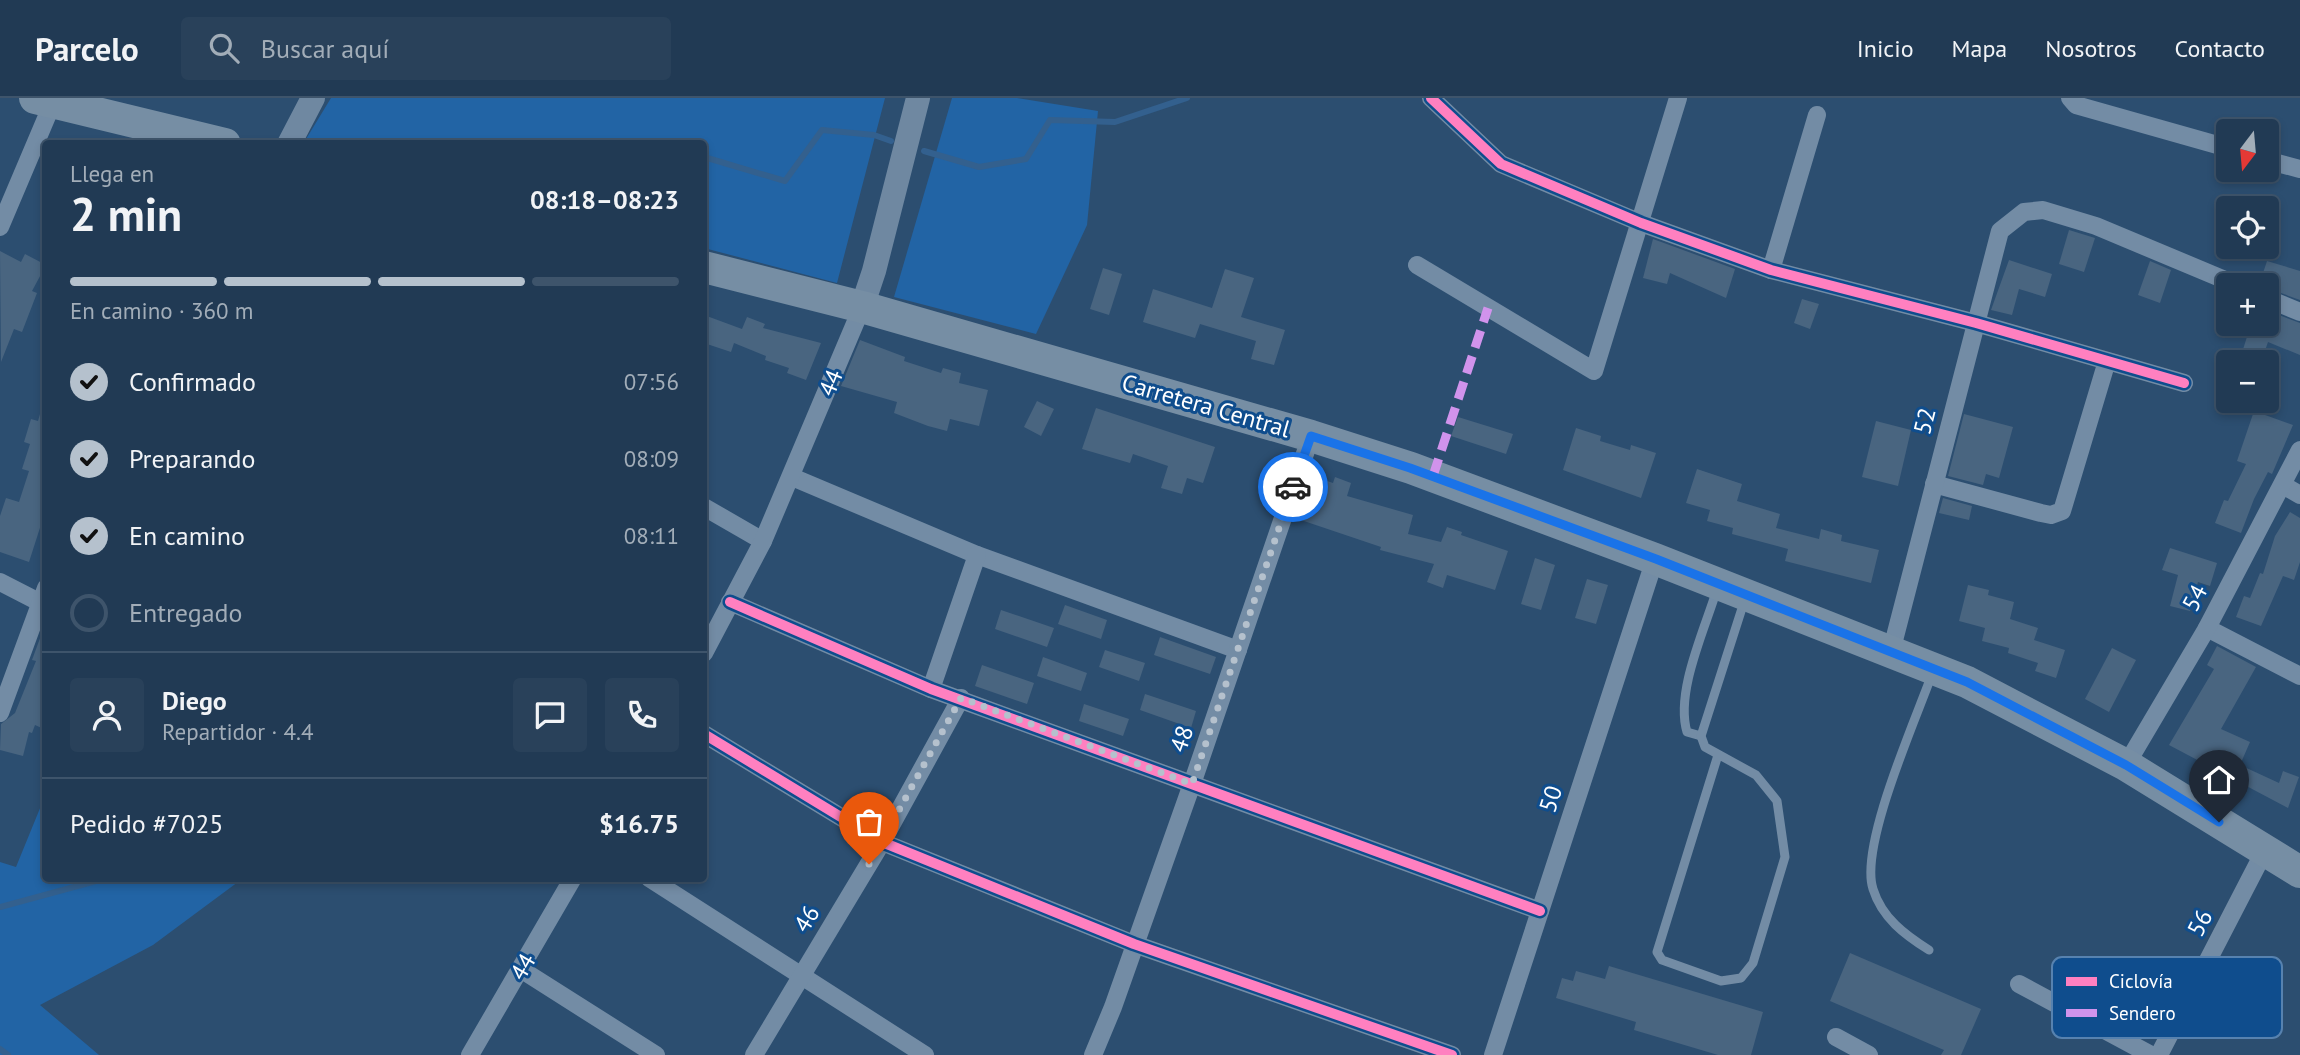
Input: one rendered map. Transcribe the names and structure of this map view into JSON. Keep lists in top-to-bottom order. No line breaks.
{"streets":{"highway":["Carretera Central"],"street":["44","52","54","48","50","46","56"]},"crossings":[["44","Carretera Central"],["Carretera Central","52"],["Carretera Central","54"],["Carretera Central","48"],["Carretera Central","50"],["Carretera Central","56"]],"legend":["Ciclovía","Sendero"],"north":"bottom","page":{"header":"Parcelo","search":"Buscar aquí","nav":["Inicio","Mapa","Nosotros","Contacto"],"map_buttons":["+","−"],"heading":["2 min","Llega en","08:18–08:23"],"panel":["Diego","Repartidor · 4.4","Pedido #7025","$16.75"],"bar":"En camino · 360 m","list":[["Confirmado","07:56"],["Preparando","08:09"],["En camino","08:11"],"Entregado"]}}
